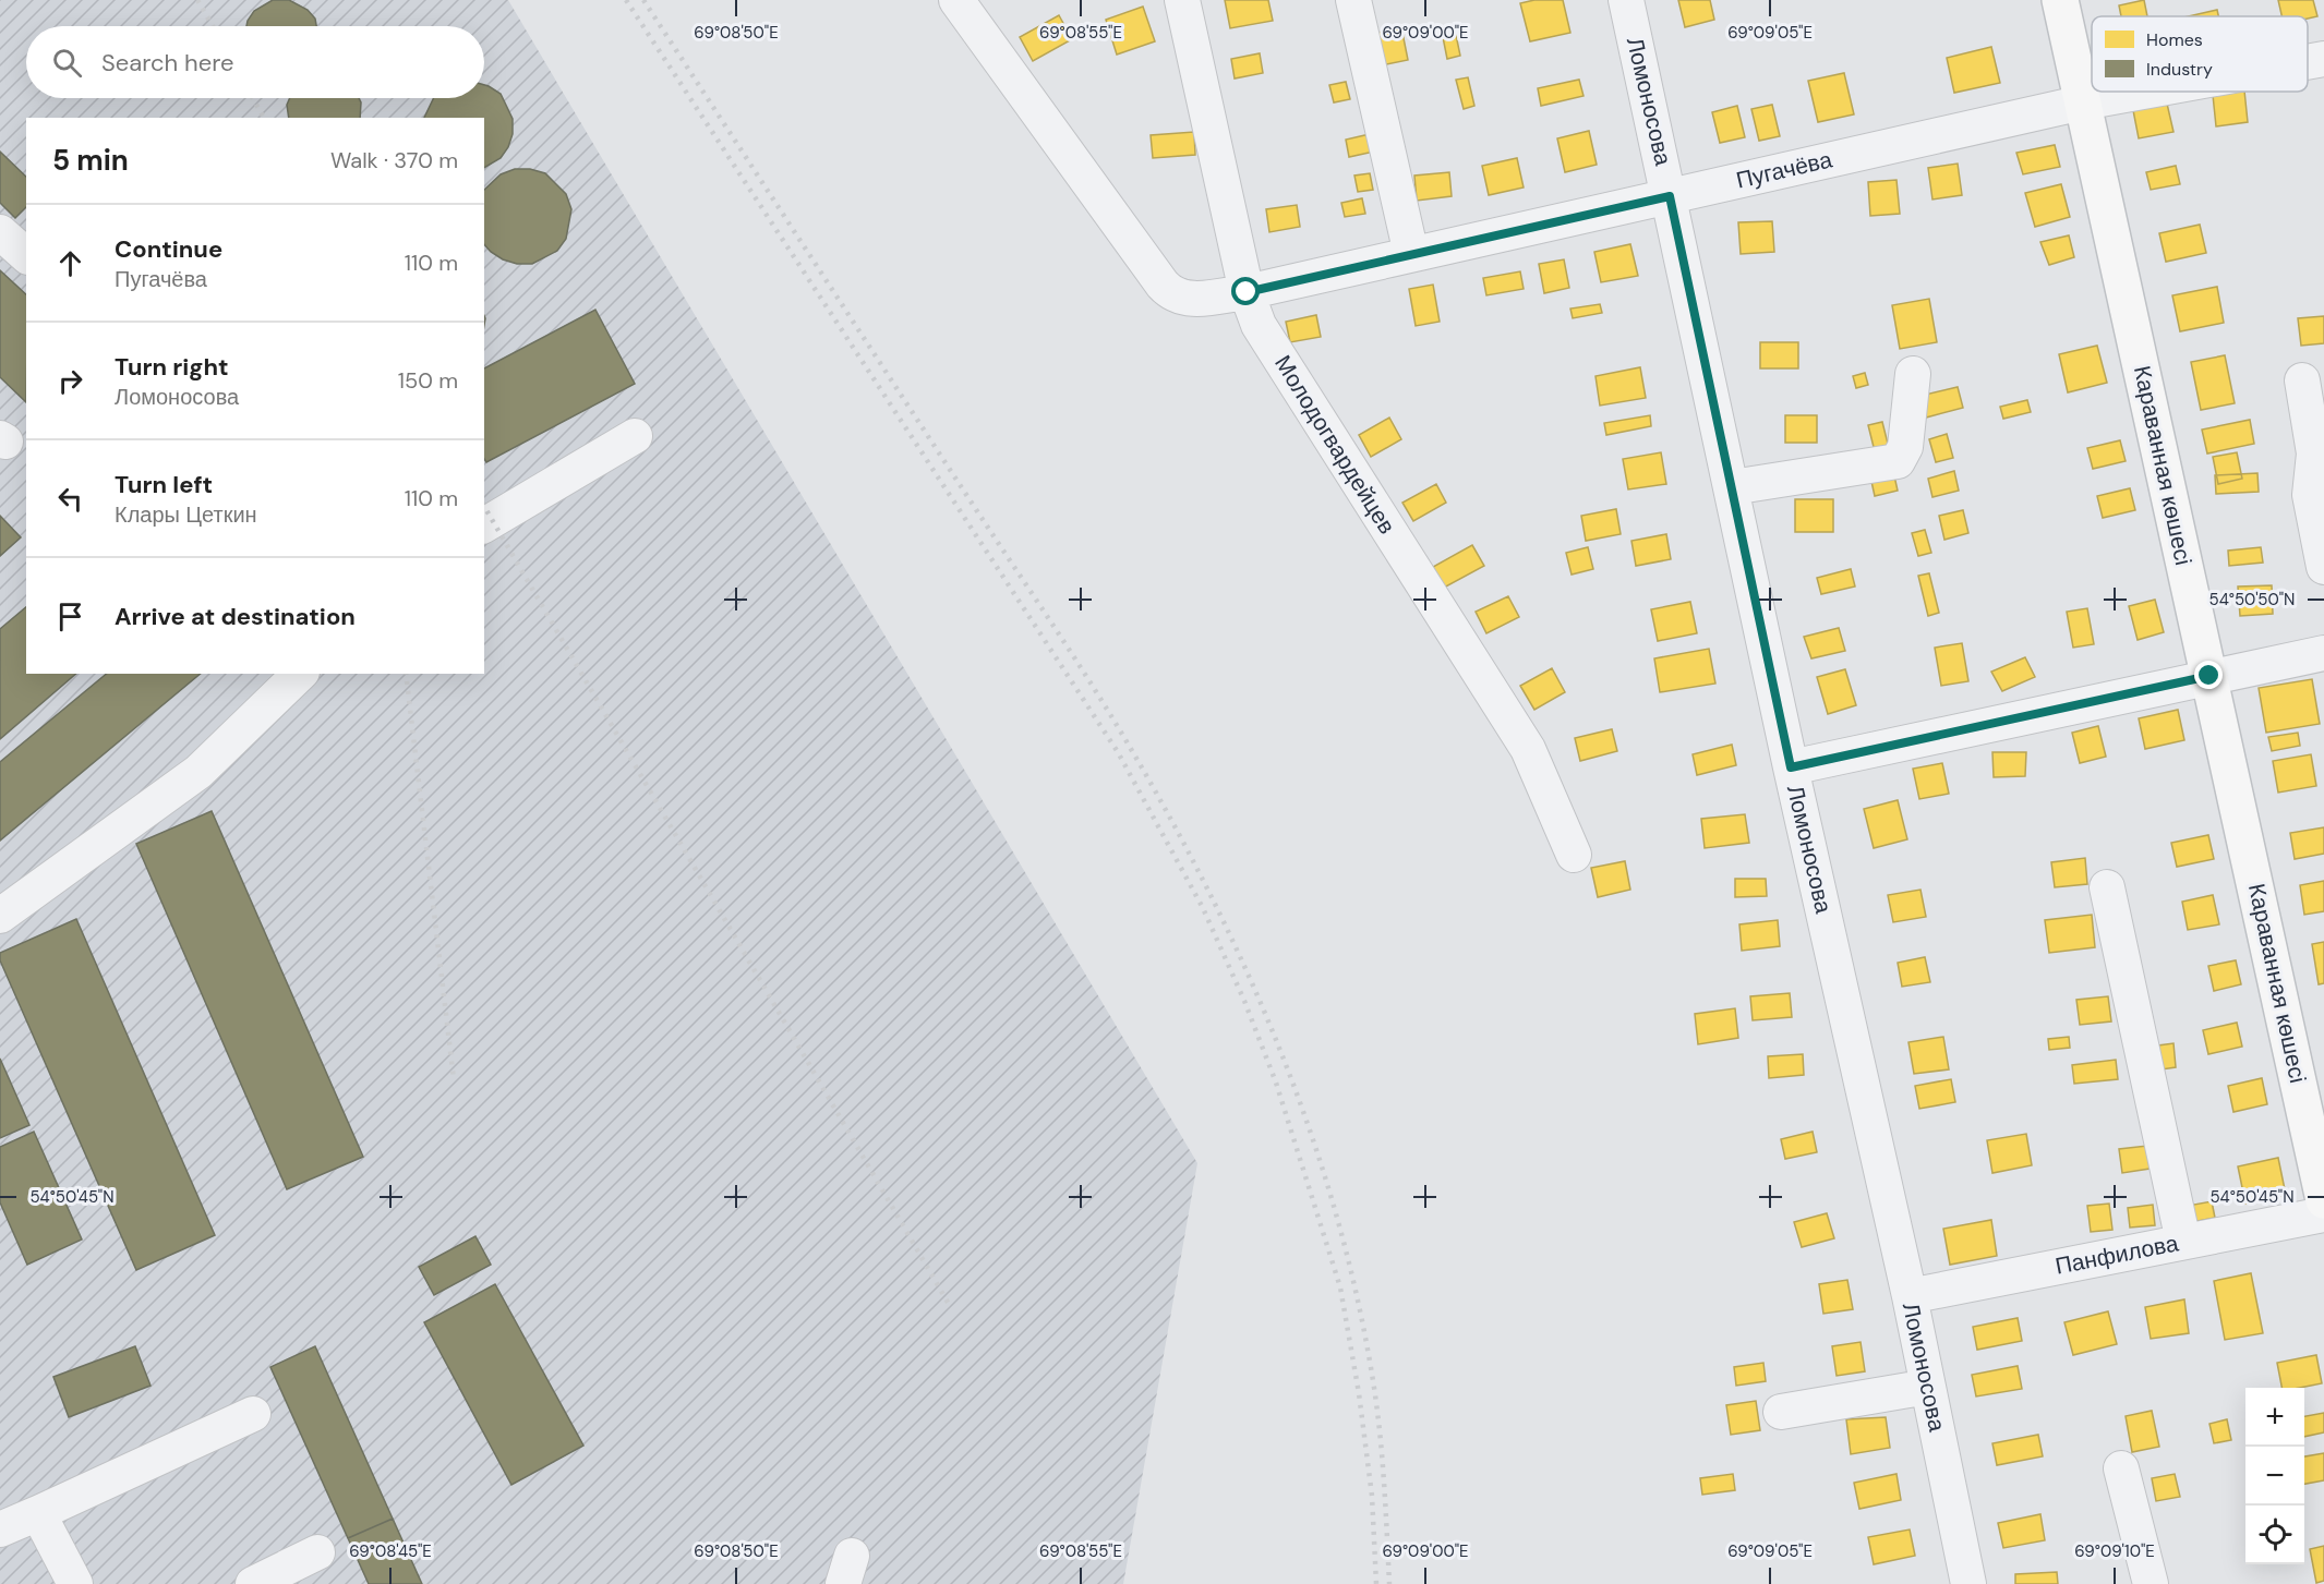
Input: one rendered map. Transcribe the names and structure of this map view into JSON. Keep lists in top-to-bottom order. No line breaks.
{"streets":{"main road":["Караванная көшесі"],"street":["Ломоносова","Пугачёва","Молодогвардейцев","Панфилова"]},"crossings":[["Ломоносова","Пугачёва"],["Ломоносова","Панфилова"],["Пугачёва","Молодогвардейцев"],["Пугачёва","Караванная көшесі"]],"legend":["Homes","Industry"],"page":{"search":"Search here","heading":["5 min","Walk · 370 m"],"list":[["Continue","Пугачёва","110 m"],["Turn right","Ломоносова","150 m"],["Turn left","Клары Цеткин","110 m"],"Arrive at destination"],"map_buttons":["+","−"]},"coordinates":["69°08'50\"E","69°08'55\"E","69°09'00\"E","69°09'05\"E","54°50'50\"N","54°50'45\"N","69°08'45\"E","69°09'10\"E"]}
